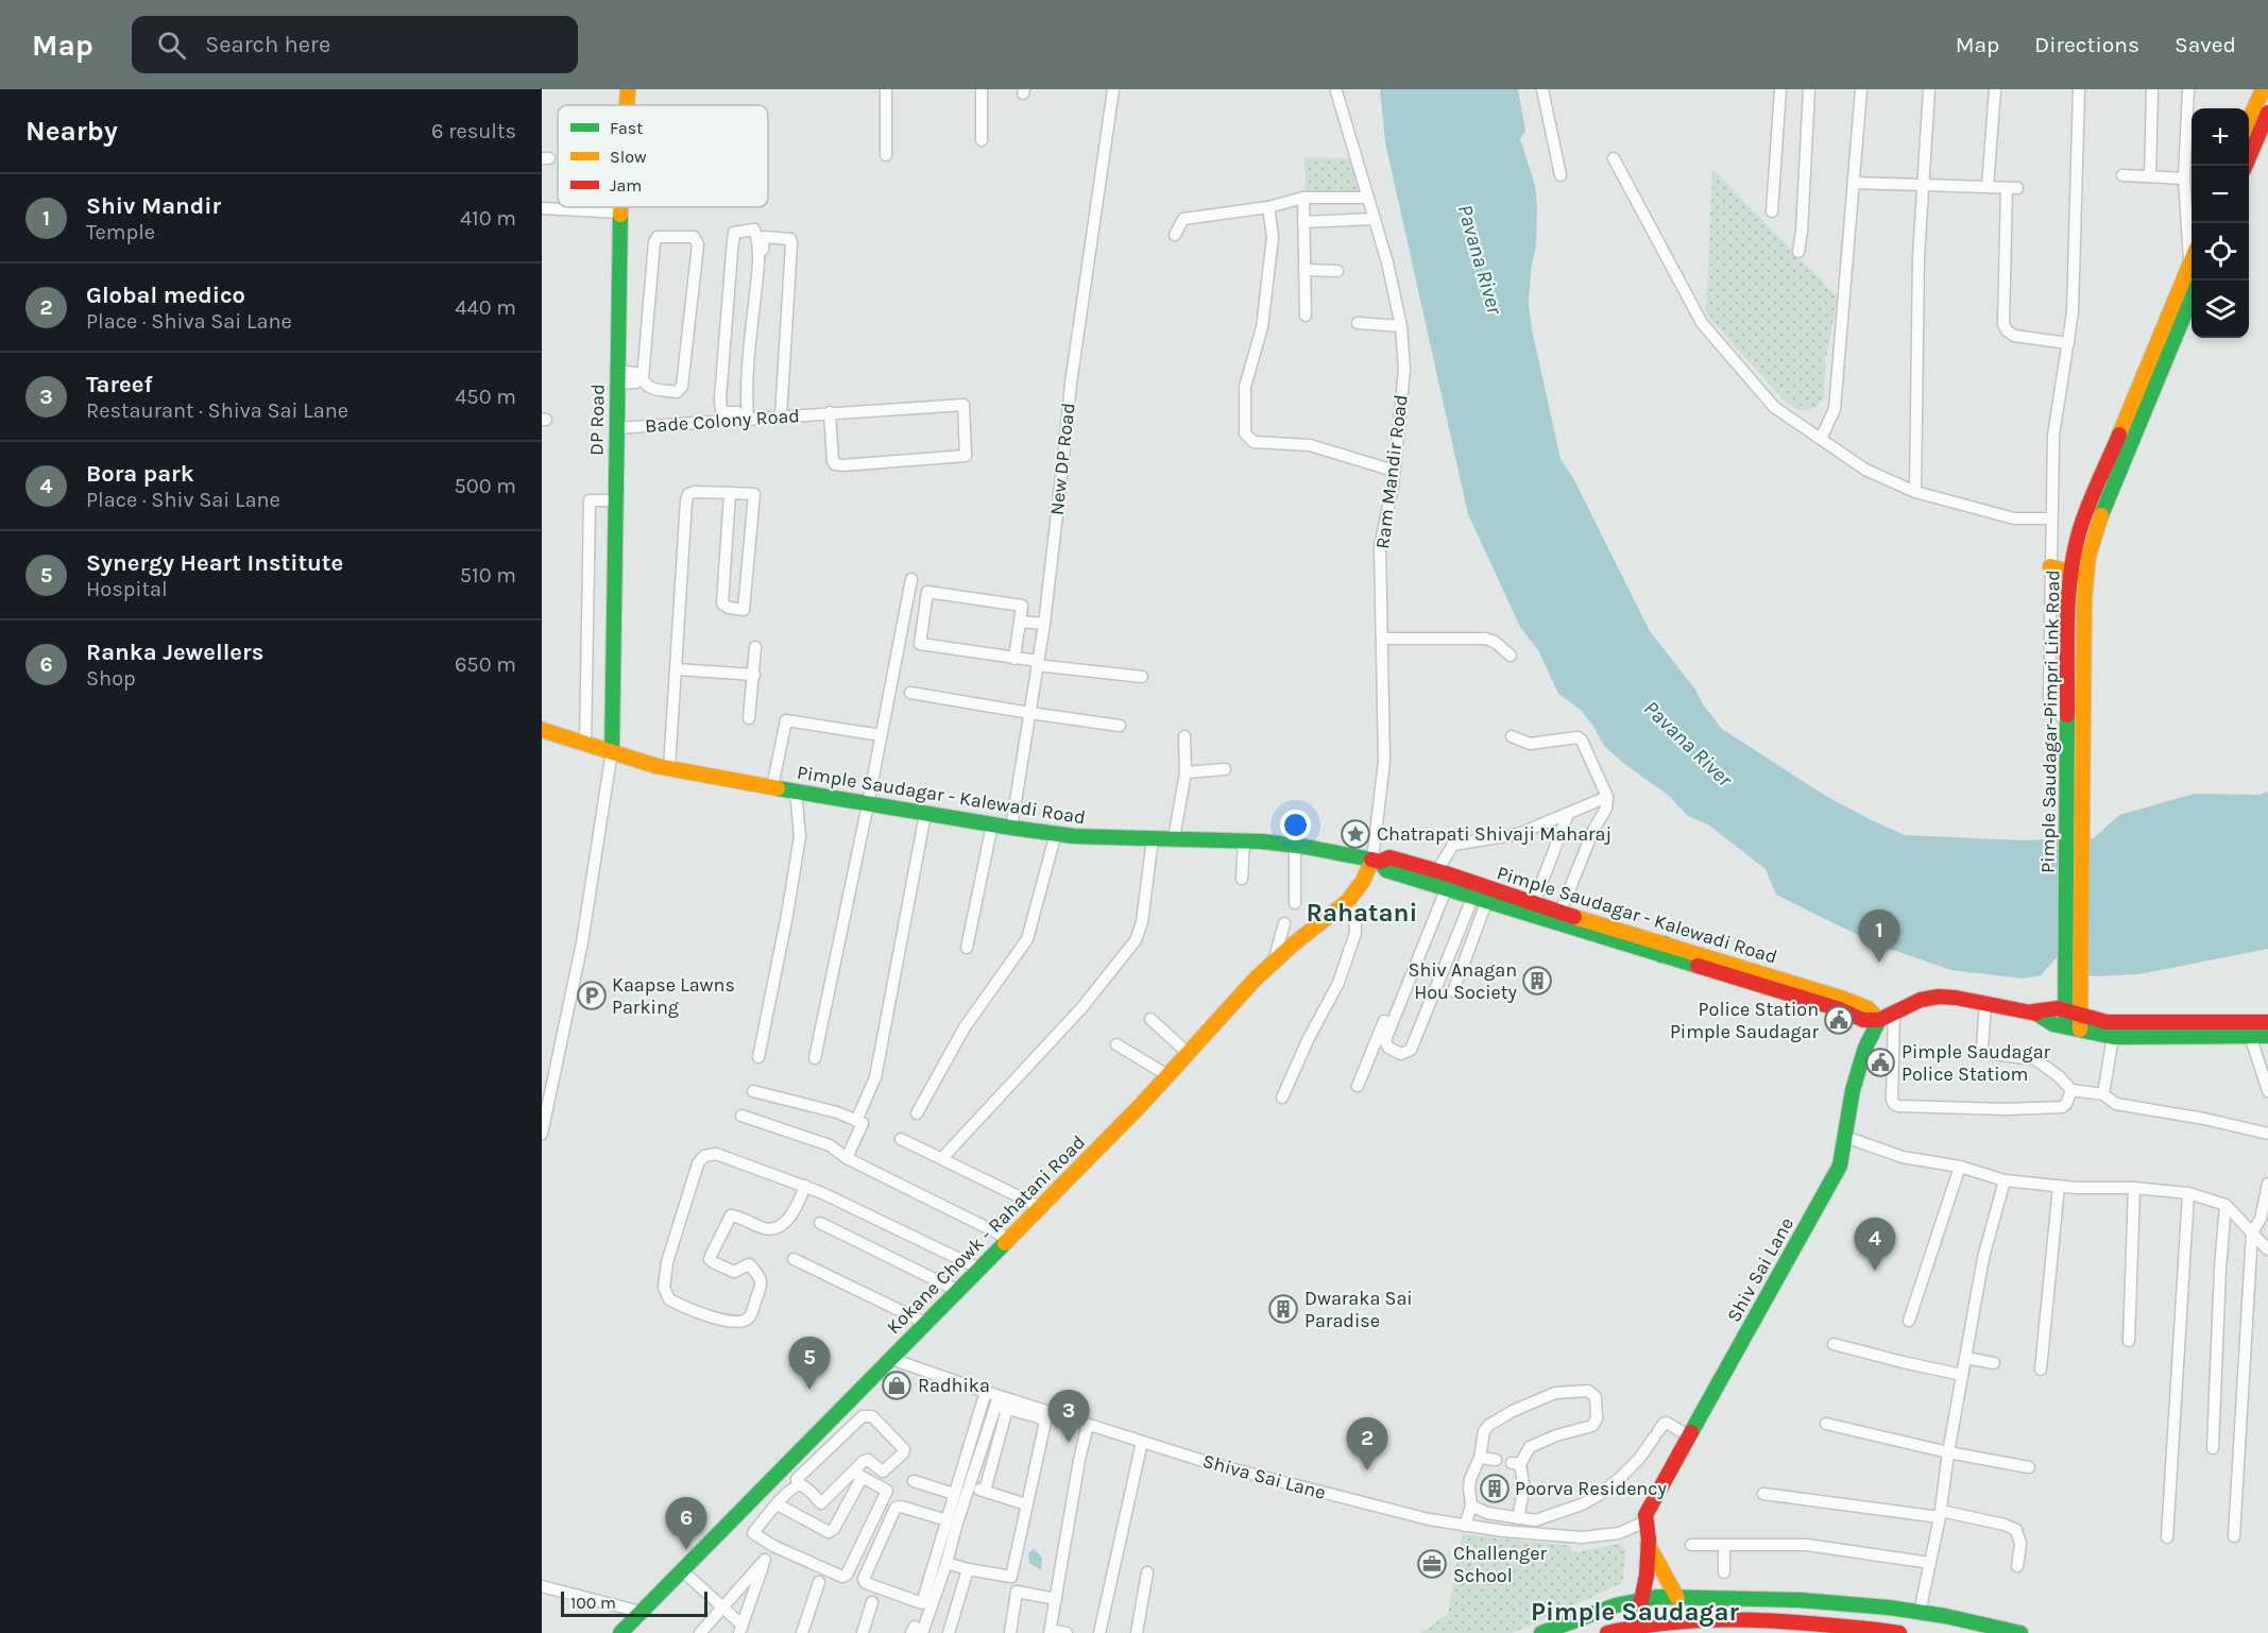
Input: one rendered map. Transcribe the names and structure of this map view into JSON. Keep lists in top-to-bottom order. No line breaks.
{"streets":{"street":["DP Road","Bade Colony Road","New DP Road","Ram Mandir Road","Pimple Saudagar-Pimpri Link Road","Pimple Saudagar - Kalewadi Road","Kokane Chowk - Rahatani Road","Shiv Sai Lane","Shiva Sai Lane"]},"crossings":[["DP Road","Bade Colony Road"],["DP Road","Pimple Saudagar - Kalewadi Road"],["New DP Road","Pimple Saudagar - Kalewadi Road"],["Ram Mandir Road","Pimple Saudagar - Kalewadi Road"],["Ram Mandir Road","Kokane Chowk - Rahatani Road"],["Pimple Saudagar - Kalewadi Road","Kokane Chowk - Rahatani Road"],["Pimple Saudagar - Kalewadi Road","Shiv Sai Lane"],["Kokane Chowk - Rahatani Road","Shiva Sai Lane"],["Shiv Sai Lane","Shiva Sai Lane"]],"districts":["Rahatani","Pimple Saudagar"],"water":["Pavana River"],"places":{"place":["Chatrapati Shivaji Maharaj"],"building":["Shiv Anagan Hou Society","Dwaraka Sai Paradise","Poorva Residency"],"parking":["Kaapse Lawns Parking"],"public building":["Police Station Pimple Saudagar","Pimple Saudagar Police Statiom"],"shop":["Radhika"],"office":["Challenger School"]},"legend":["Fast","Slow","Jam"],"scale_bar":"100 m","page":{"header":"Map","search":"Search here","nav":["Map","Directions","Saved"],"heading":["Nearby","6 results"],"map_buttons":["+","−"],"list":[{"mark":"1","name":"Shiv Mandir","note":"Temple","value":"410 m"},{"mark":"2","name":"Global medico","note":"Place · Shiva Sai Lane","value":"440 m"},{"mark":"3","name":"Tareef","note":"Restaurant · Shiva Sai Lane","value":"450 m"},{"mark":"4","name":"Bora park","note":"Place · Shiv Sai Lane","value":"500 m"},{"mark":"5","name":"Synergy Heart Institute","note":"Hospital","value":"510 m"},{"mark":"6","name":"Ranka Jewellers","note":"Shop","value":"650 m"}],"pins":["1","4","5","3","2","6"],"scale":"100 m"}}
